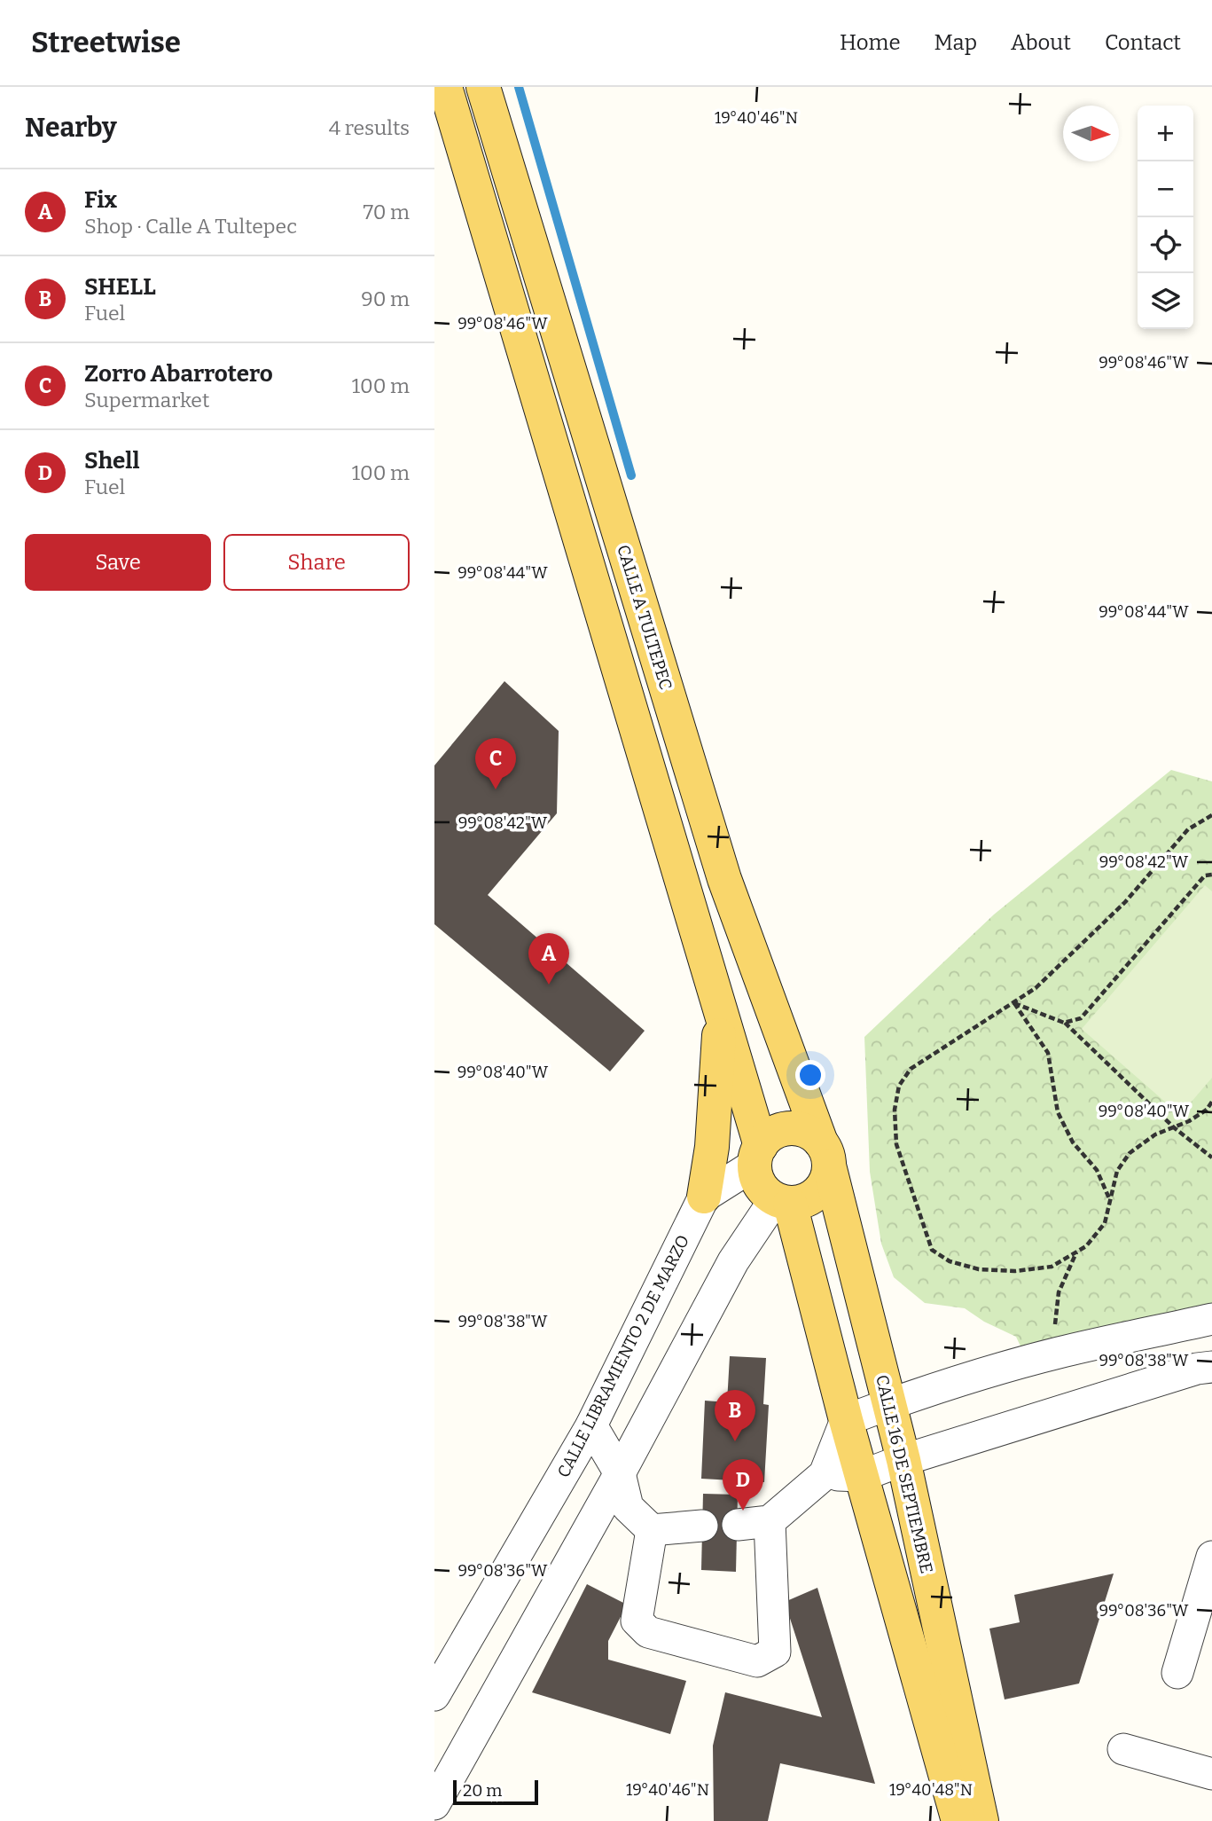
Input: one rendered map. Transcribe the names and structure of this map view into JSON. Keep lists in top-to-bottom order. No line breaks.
{"streets":{"main road":["CALLE A TULTEPEC","CALLE 16 DE SEPTIEMBRE"],"street":["CALLE LIBRAMIENTO 2 DE MARZO"]},"crossings":[["CALLE A TULTEPEC","CALLE 16 DE SEPTIEMBRE"]],"scale_bar":"20 m","north":"right","page":{"header":"Streetwise","nav":["Home","Map","About","Contact"],"heading":["Nearby","4 results"],"map_buttons":["+","−"],"list":[{"mark":"A","name":"Fix","note":"Shop · Calle A Tultepec","value":"70 m"},{"mark":"B","name":"SHELL","note":"Fuel","value":"90 m"},{"mark":"C","name":"Zorro Abarrotero","note":"Supermarket","value":"100 m"},{"mark":"D","name":"Shell","note":"Fuel","value":"100 m"}],"buttons":["Save","Share"],"pins":["C","A","B","D"],"scale":"20 m"},"coordinates":["19°40'46\"N","99°08'46\"W","99°08'44\"W","99°08'42\"W","99°08'40\"W","99°08'38\"W","99°08'36\"W","19°40'48\"N"]}
